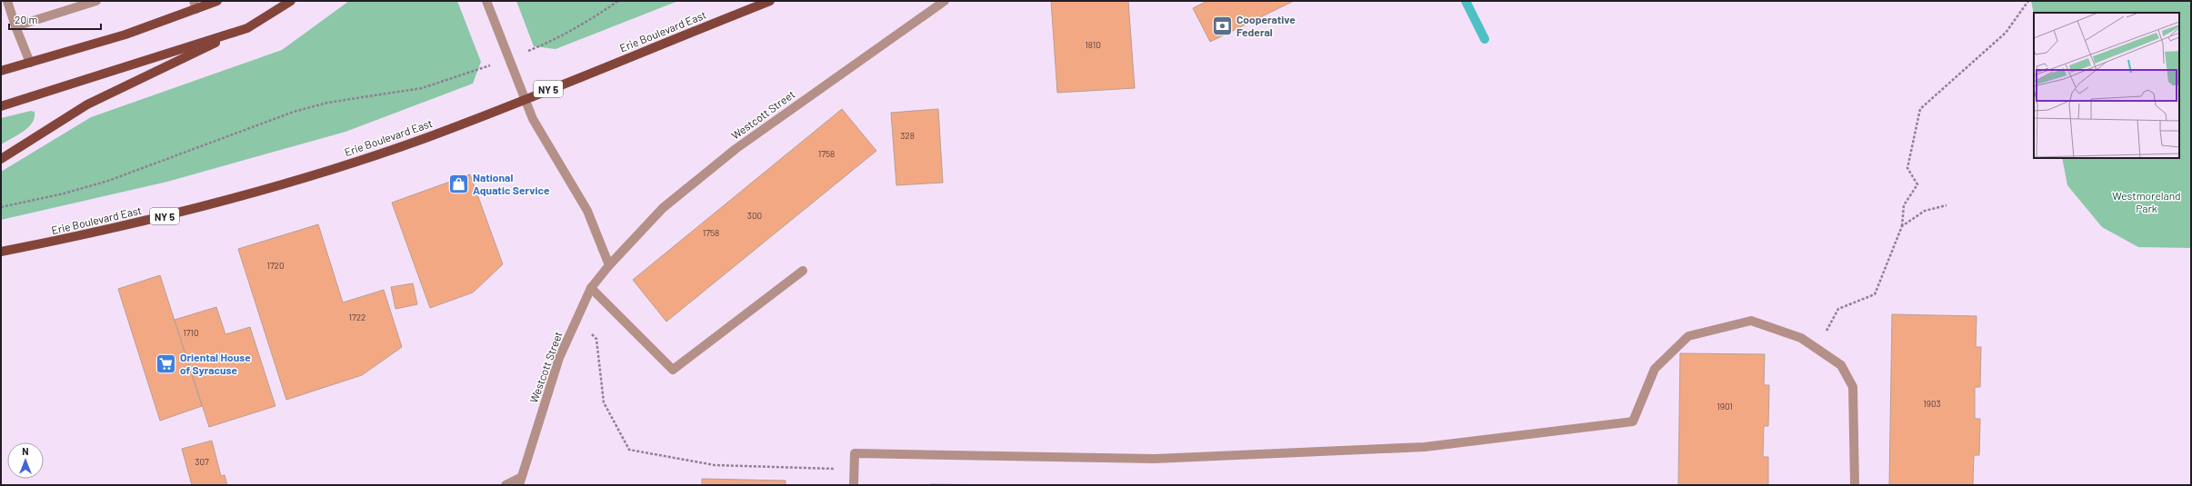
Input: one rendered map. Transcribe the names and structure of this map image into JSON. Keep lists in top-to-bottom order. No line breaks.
{"streets":{"main road":["Erie Boulevard East","NY 5"],"street":["Westcott Street"]},"parks":["Westmoreland Park"],"places":{"bank":["Cooperative Federal"],"shop":["National Aquatic Service"],"supermarket":["Oriental House of Syracuse"]},"house_numbers":["1810","328","1758","300","1758","1720","1722","1710","1903","1901","307"],"scale_bar":"20 m","north":"top"}
